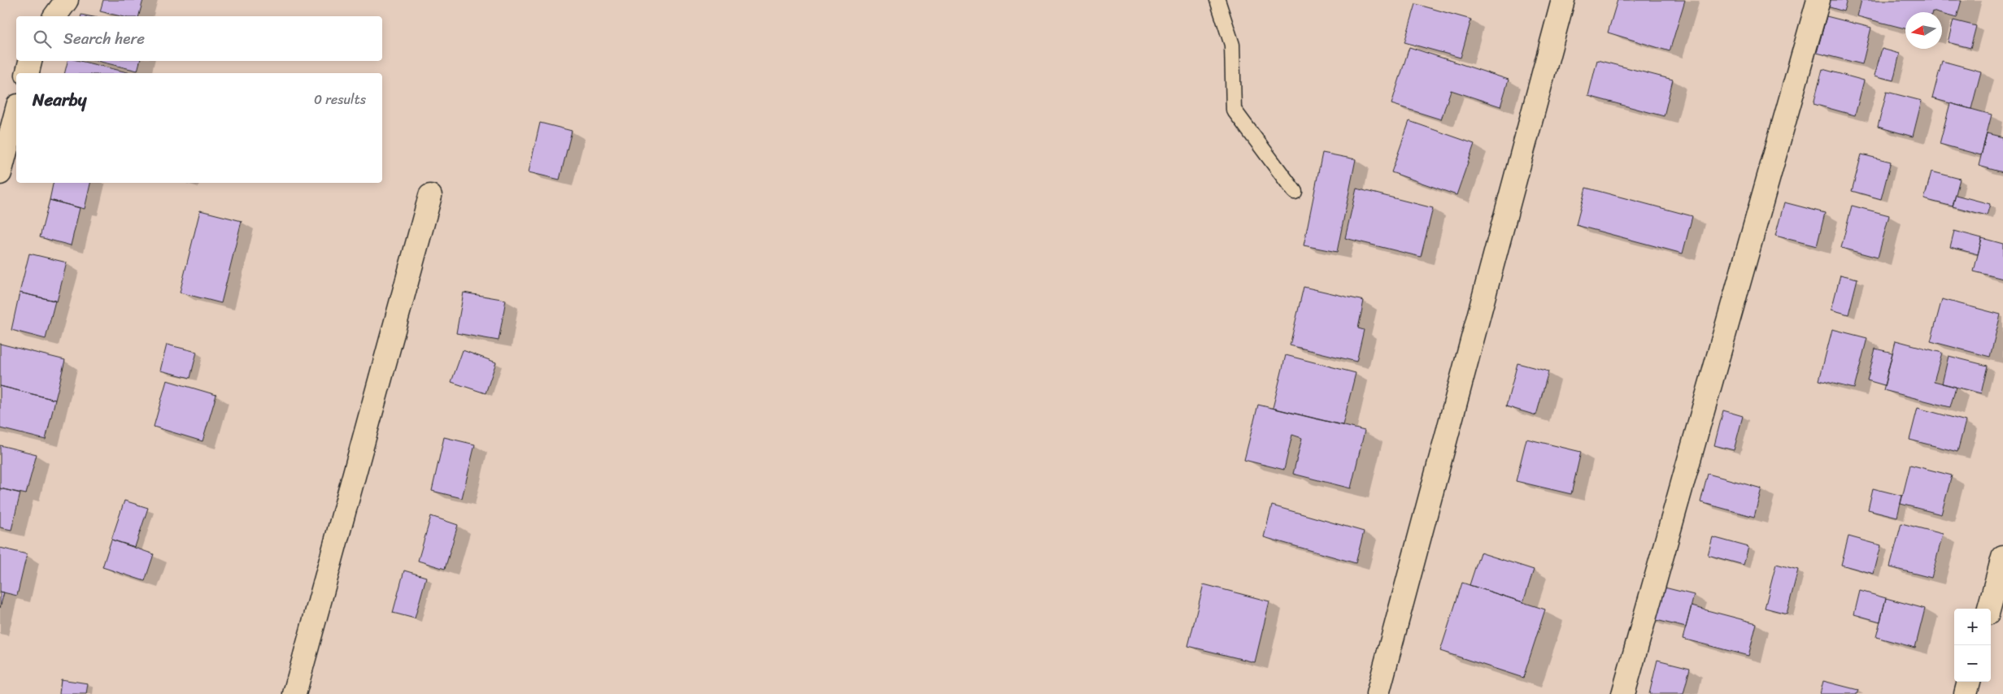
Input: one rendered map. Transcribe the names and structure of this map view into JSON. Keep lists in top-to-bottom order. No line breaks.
{"north":"left","page":{"search":"Search here","heading":["Nearby","0 results"],"map_buttons":["+","−"]}}
